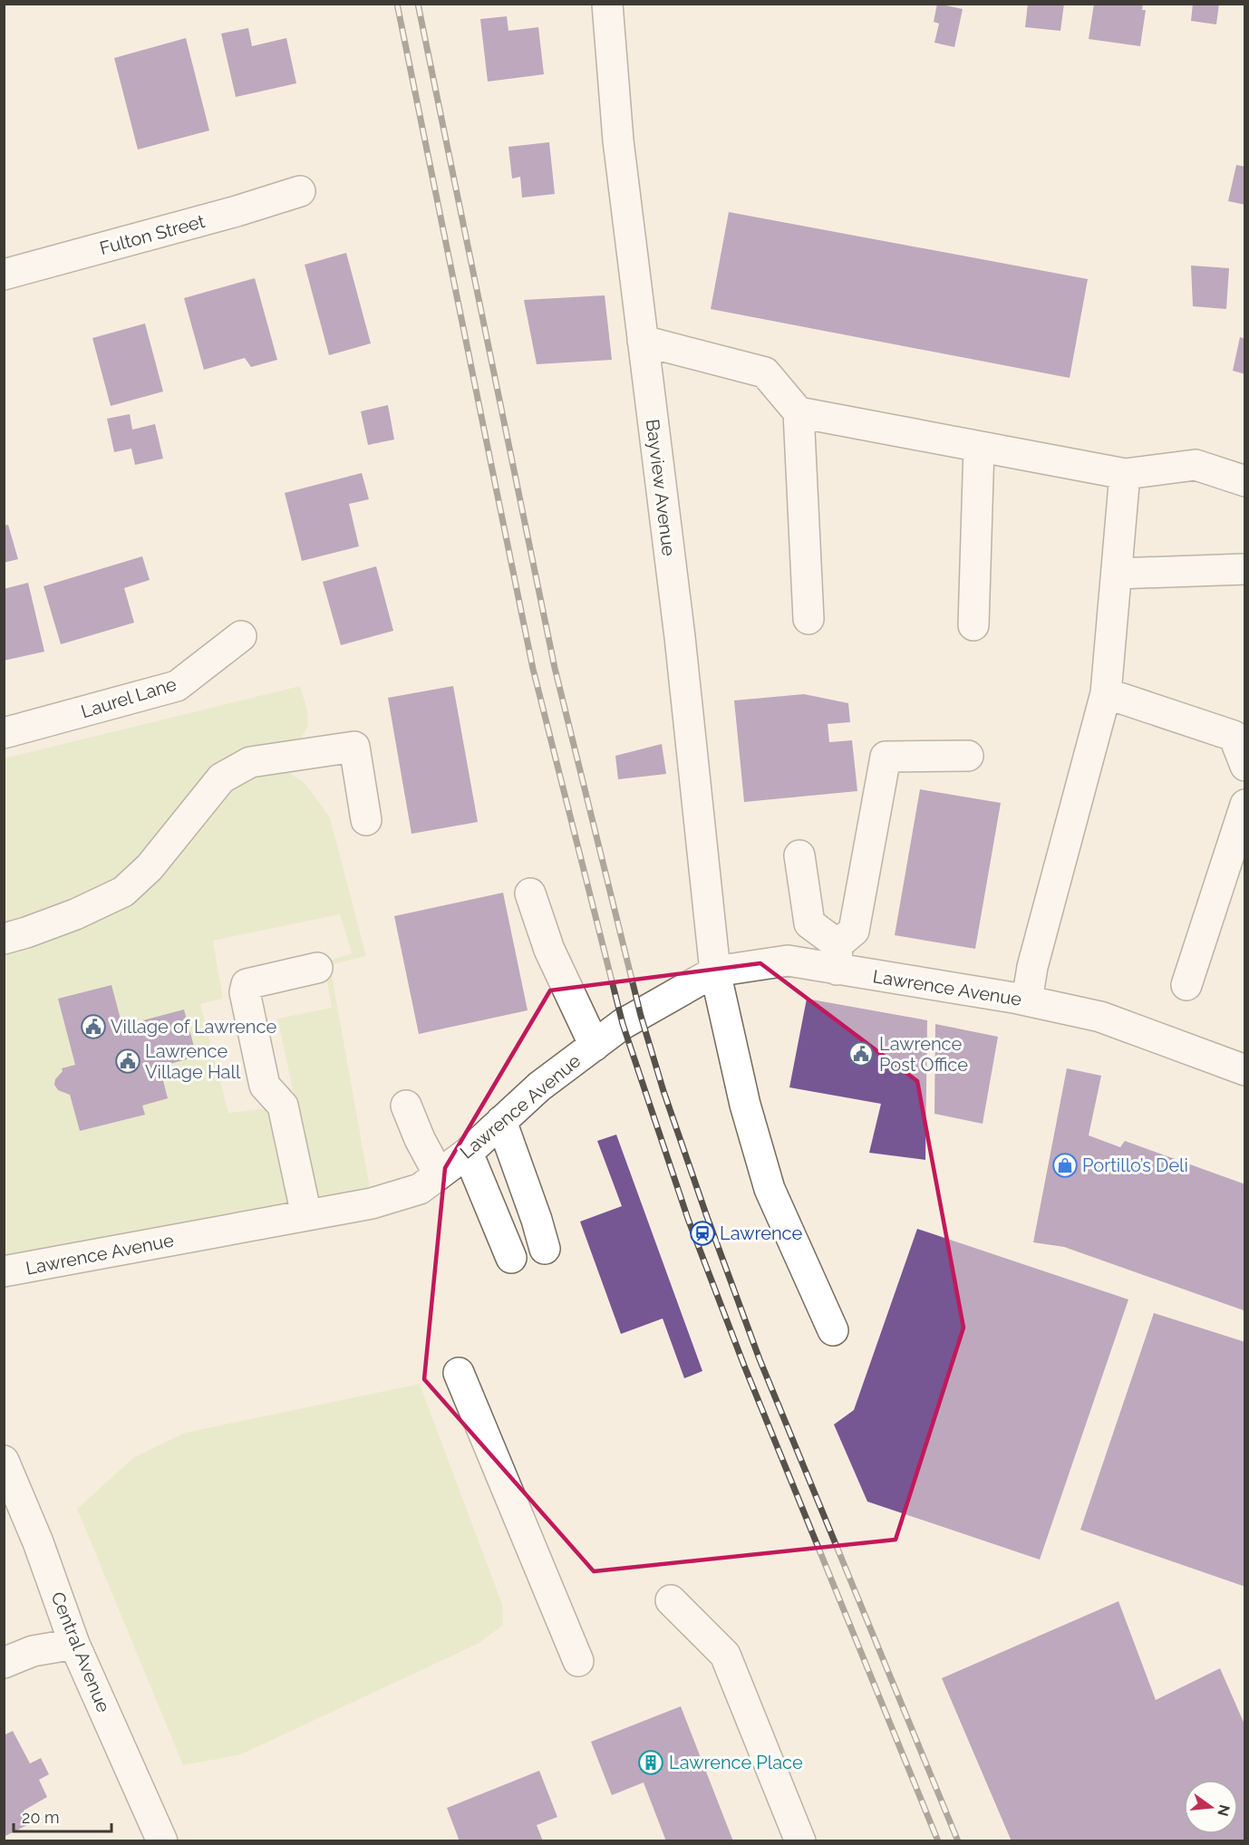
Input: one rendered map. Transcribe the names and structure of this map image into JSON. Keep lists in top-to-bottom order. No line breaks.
{"streets":{"street":["Fulton Street","Bayview Avenue","Laurel Lane","Lawrence Avenue","Central Avenue"]},"crossings":[["Bayview Avenue","Lawrence Avenue"]],"places":{"public building":["Village of Lawrence","Lawrence Post Office","Lawrence Village Hall"],"shop":["Portillo’s Deli"],"station":["Lawrence"],"building":["Lawrence Place"]},"scale_bar":"20 m","north":"right"}
